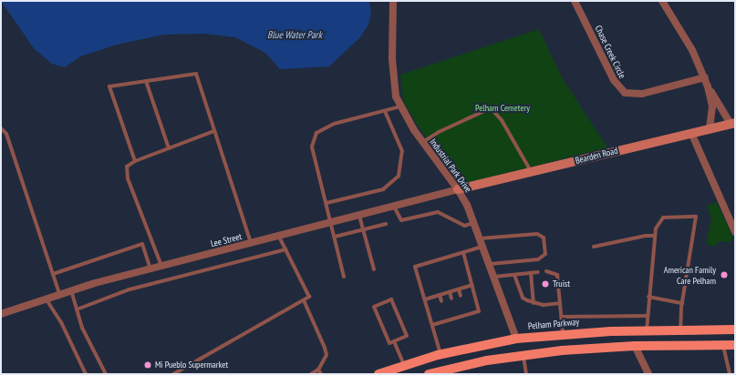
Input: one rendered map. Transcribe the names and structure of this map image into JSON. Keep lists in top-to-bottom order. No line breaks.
{"streets":{"main road":["Pelham Parkway"],"street":["Chase Creek Circle","Bearden Road","Industrial Park Drive","Lee Street"]},"crossings":[["Bearden Road","Industrial Park Drive"],["Bearden Road","Lee Street"],["Industrial Park Drive","Lee Street"],["Industrial Park Drive","Pelham Parkway"]],"water":["Blue Water Park"],"parks":["Pelham Cemetery"],"places":["American Family Care Pelham","Truist","Mi Pueblo Supermarket"]}
